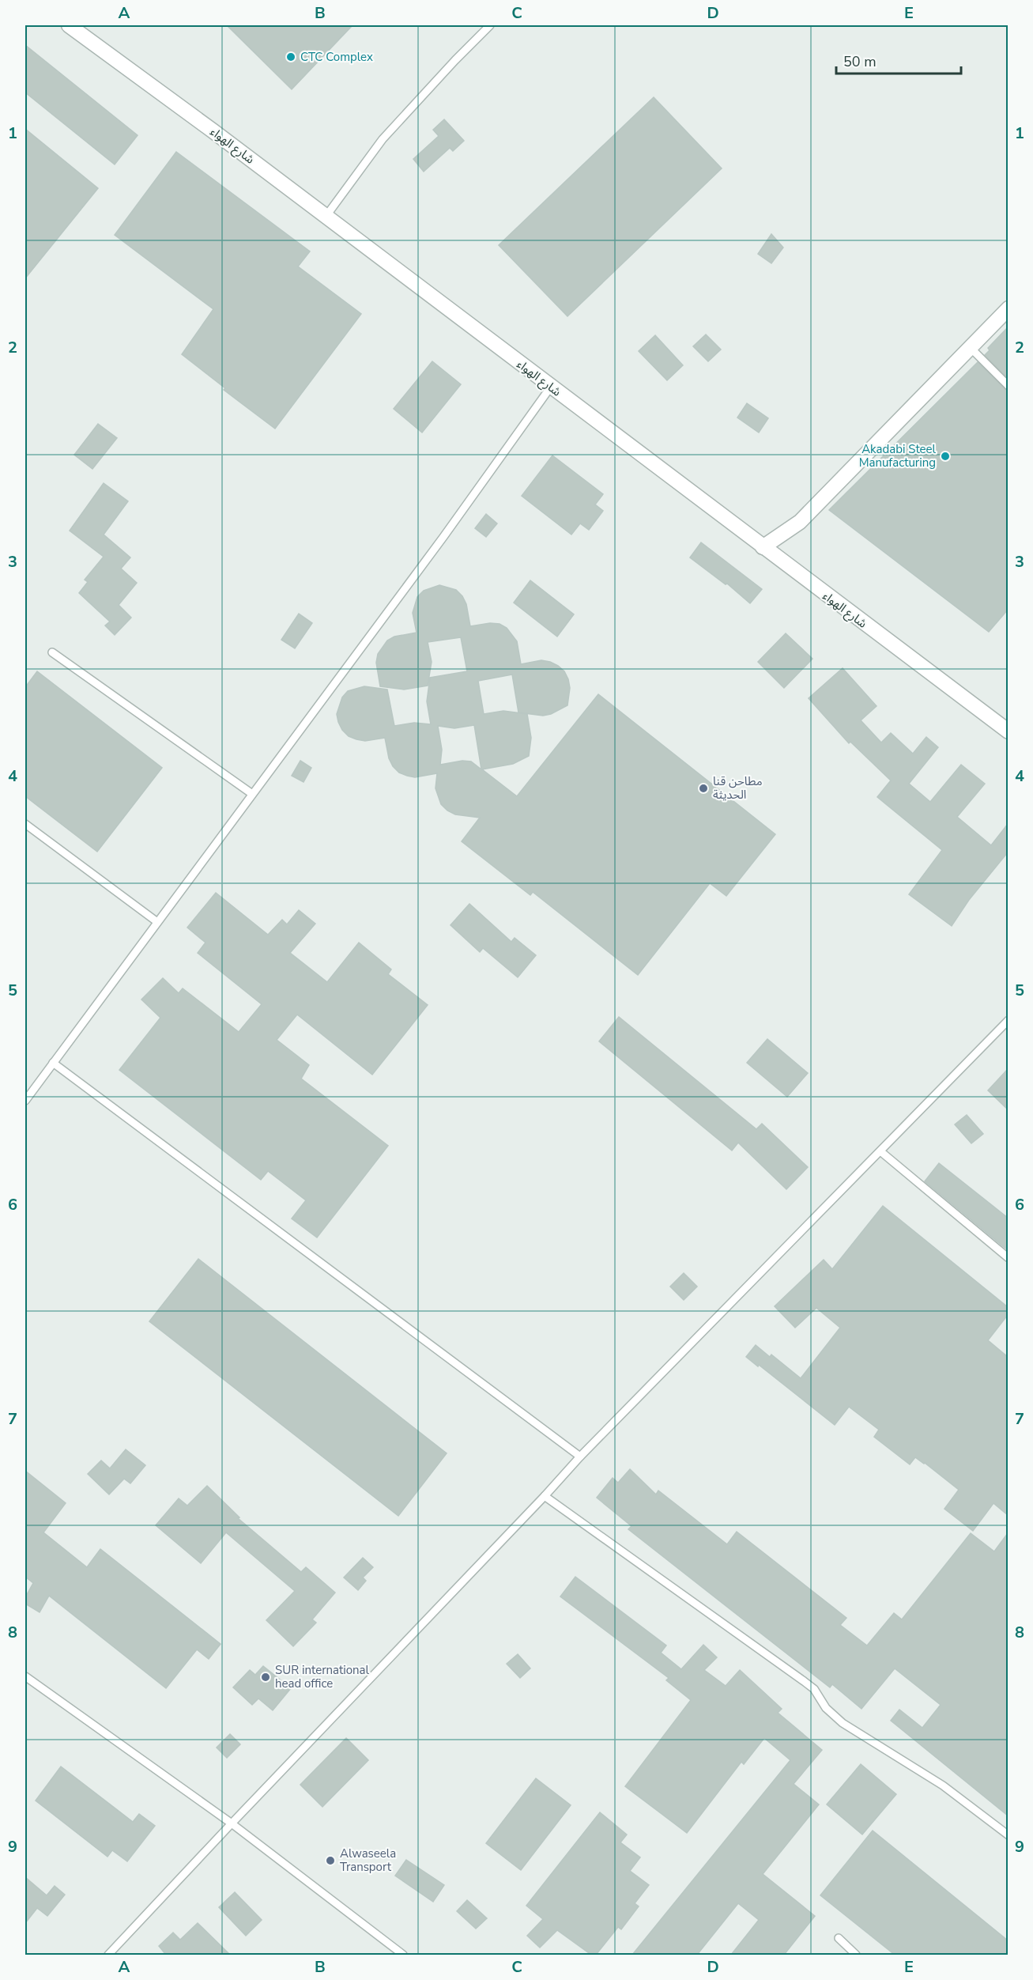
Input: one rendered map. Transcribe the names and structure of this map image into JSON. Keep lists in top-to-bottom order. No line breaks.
{"streets":{"street":["شارع الهواء"]},"places":["CTC Complex","Akadabi Steel Manufacturing","مطاحن قنا الحديثة","SUR international head office","Alwaseela Transport"],"scale_bar":"50 m","grid":{"columns":["A","B","C","D","E"],"rows":["1","2","3","4","5","6","7","8","9"]}}
